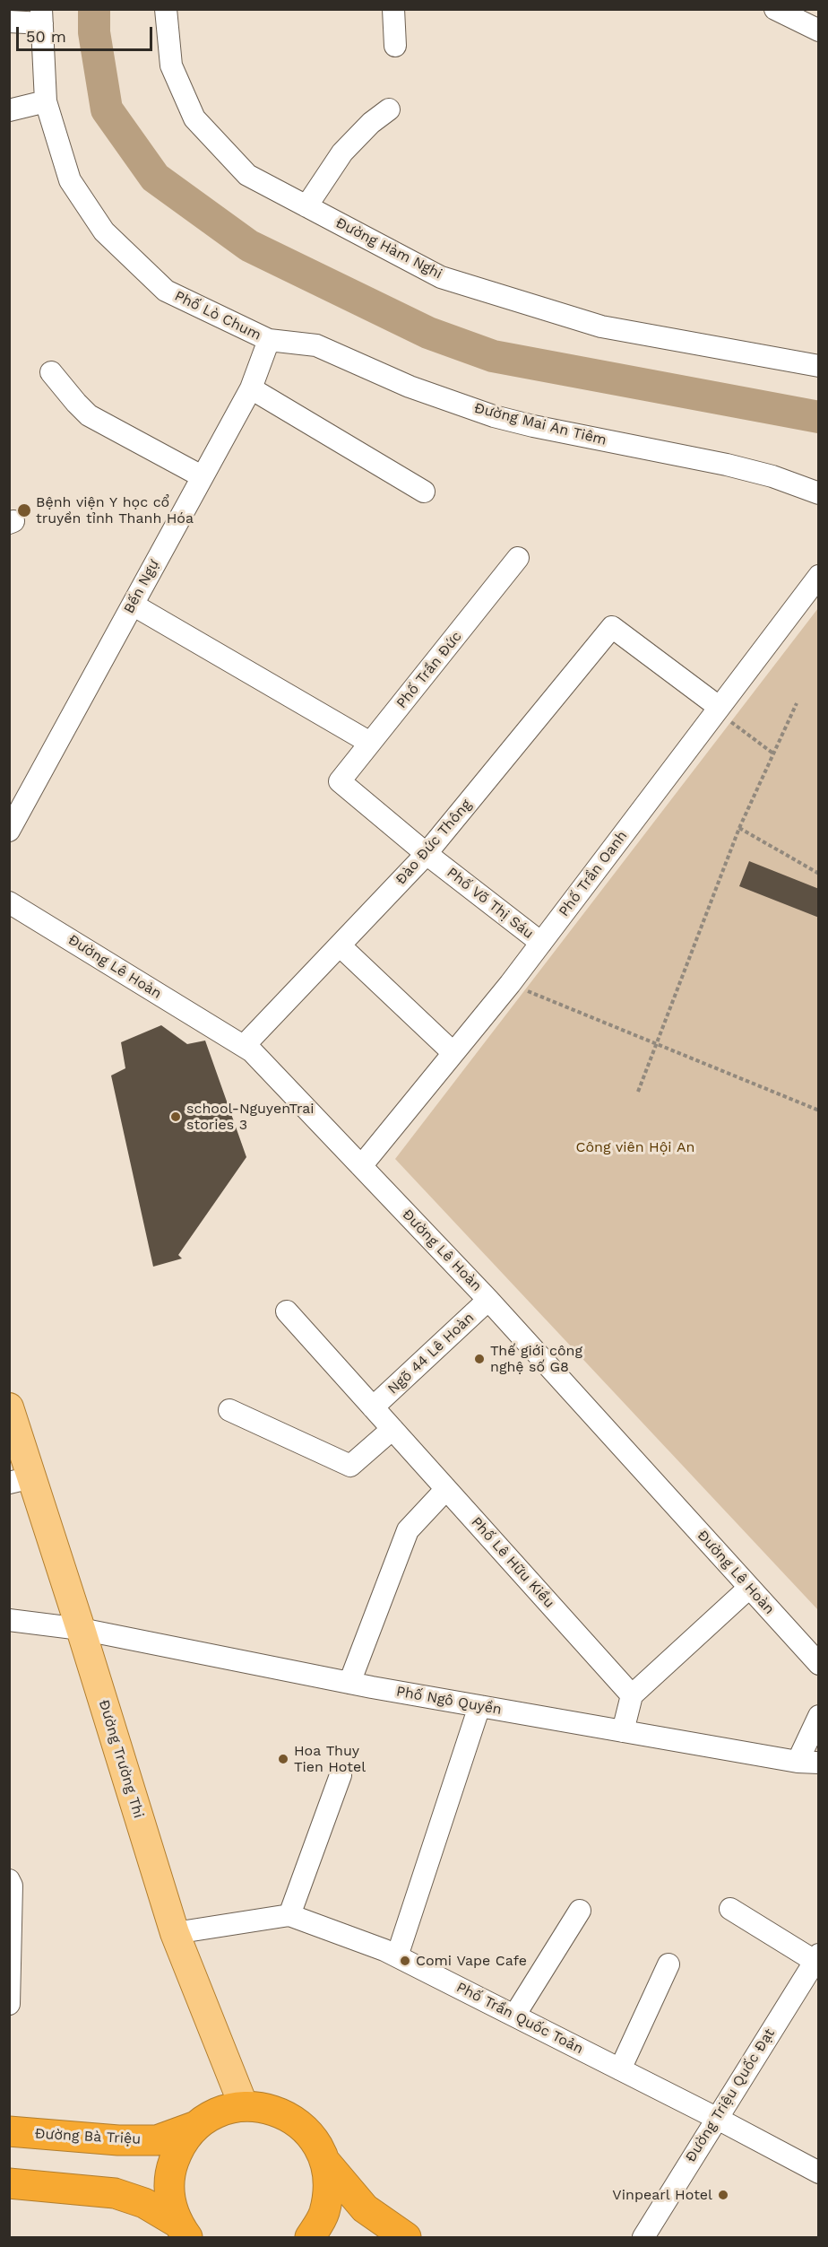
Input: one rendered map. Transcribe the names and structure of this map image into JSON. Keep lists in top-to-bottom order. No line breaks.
{"streets":{"highway":["Đường Bà Triệu"],"main road":["Đường Trường Thi"],"street":["Đường Hàm Nghi","Phố Lò Chum","Đường Mai An Tiêm","Bến Ngự","Phố Trần Đức","Đào Đức Thông","Phố Trần Oanh","Phố Võ Thị Sáu","Đường Lê Hoàn","Ngõ 44 Lê Hoàn","Phố Lê Hữu Kiều","Phố Ngô Quyền","Phố Trần Quốc Toản","Đường Triệu Quốc Đạt"]},"crossings":[["Phố Lò Chum","Đường Mai An Tiêm"],["Phố Lò Chum","Bến Ngự"],["Đường Mai An Tiêm","Bến Ngự"],["Phố Trần Đức","Phố Võ Thị Sáu"],["Đào Đức Thông","Phố Trần Oanh"],["Đào Đức Thông","Phố Võ Thị Sáu"],["Đào Đức Thông","Đường Lê Hoàn"],["Phố Trần Oanh","Phố Võ Thị Sáu"],["Phố Trần Oanh","Đường Lê Hoàn"],["Đường Lê Hoàn","Ngõ 44 Lê Hoàn"],["Ngõ 44 Lê Hoàn","Phố Lê Hữu Kiều"],["Phố Ngô Quyền","Đường Trường Thi"],["Phố Trần Quốc Toản","Đường Triệu Quốc Đạt"]],"parks":["Công viên Hội An"],"places":["Bệnh viện Y học cổ truyền tỉnh Thanh Hóa","school-NguyenTrai stories 3","Thế giới công nghệ số G8","Hoa Thuy Tien Hotel","Comi Vape Cafe","Vinpearl Hotel"],"scale_bar":"50 m"}
